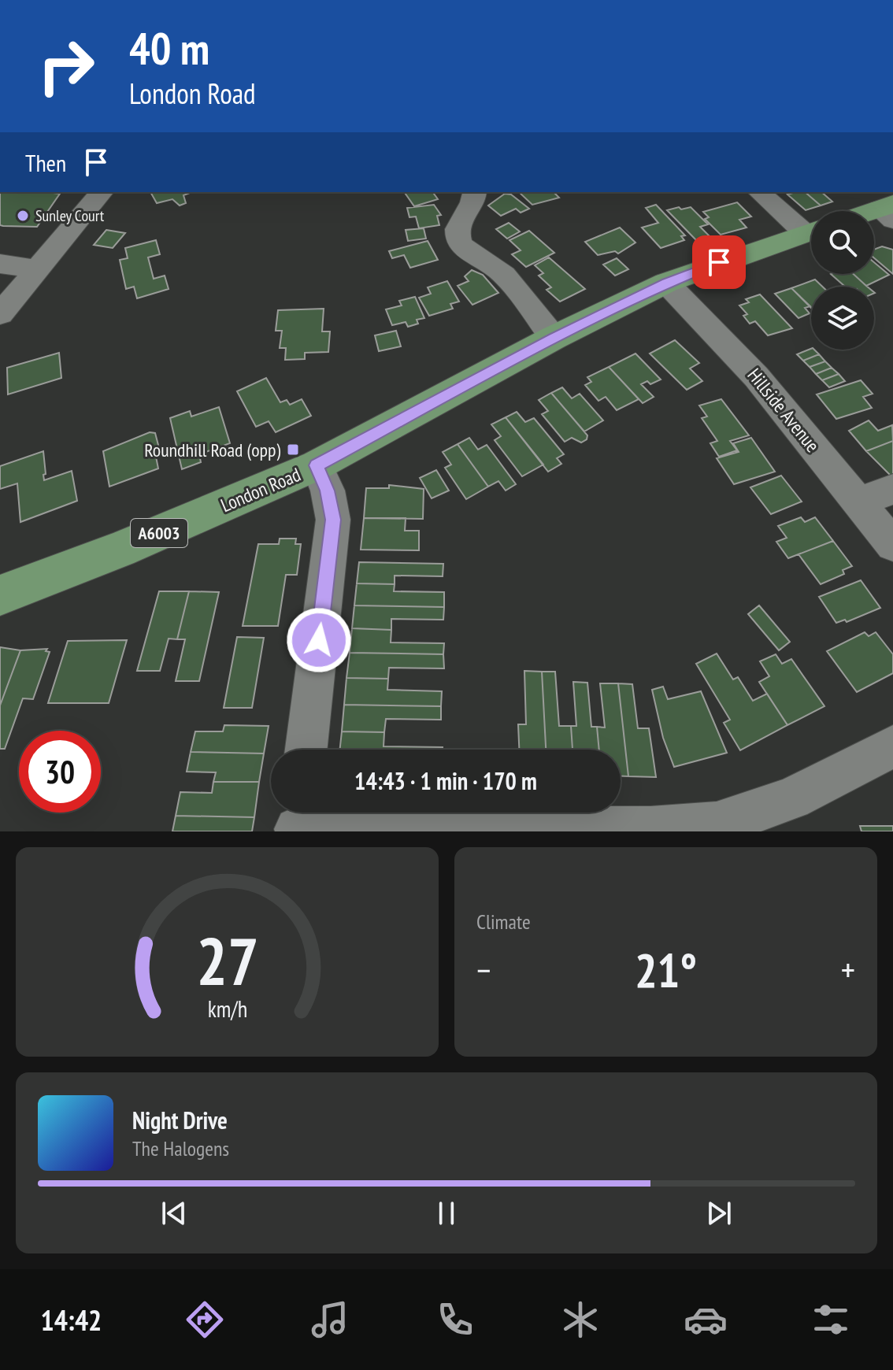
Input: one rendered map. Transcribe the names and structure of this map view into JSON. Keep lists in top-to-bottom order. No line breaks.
{"streets":{"main road":["London Road","A6003"],"street":["Hillside Avenue"]},"crossings":[["Hillside Avenue","London Road"]],"places":{"other":["Sunley Court"],"transit":["Roundhill Road (opp)"]},"page":{"turn":["40 m","London Road"],"then":"Then","limit":"30","trip":"14:43 · 1 min · 170 m","tile":"Climate","heat":["−","21°","+"],"song":["Night Drive","The Halogens"],"tabs":"14:42","gauge":["27","km/h"]}}
